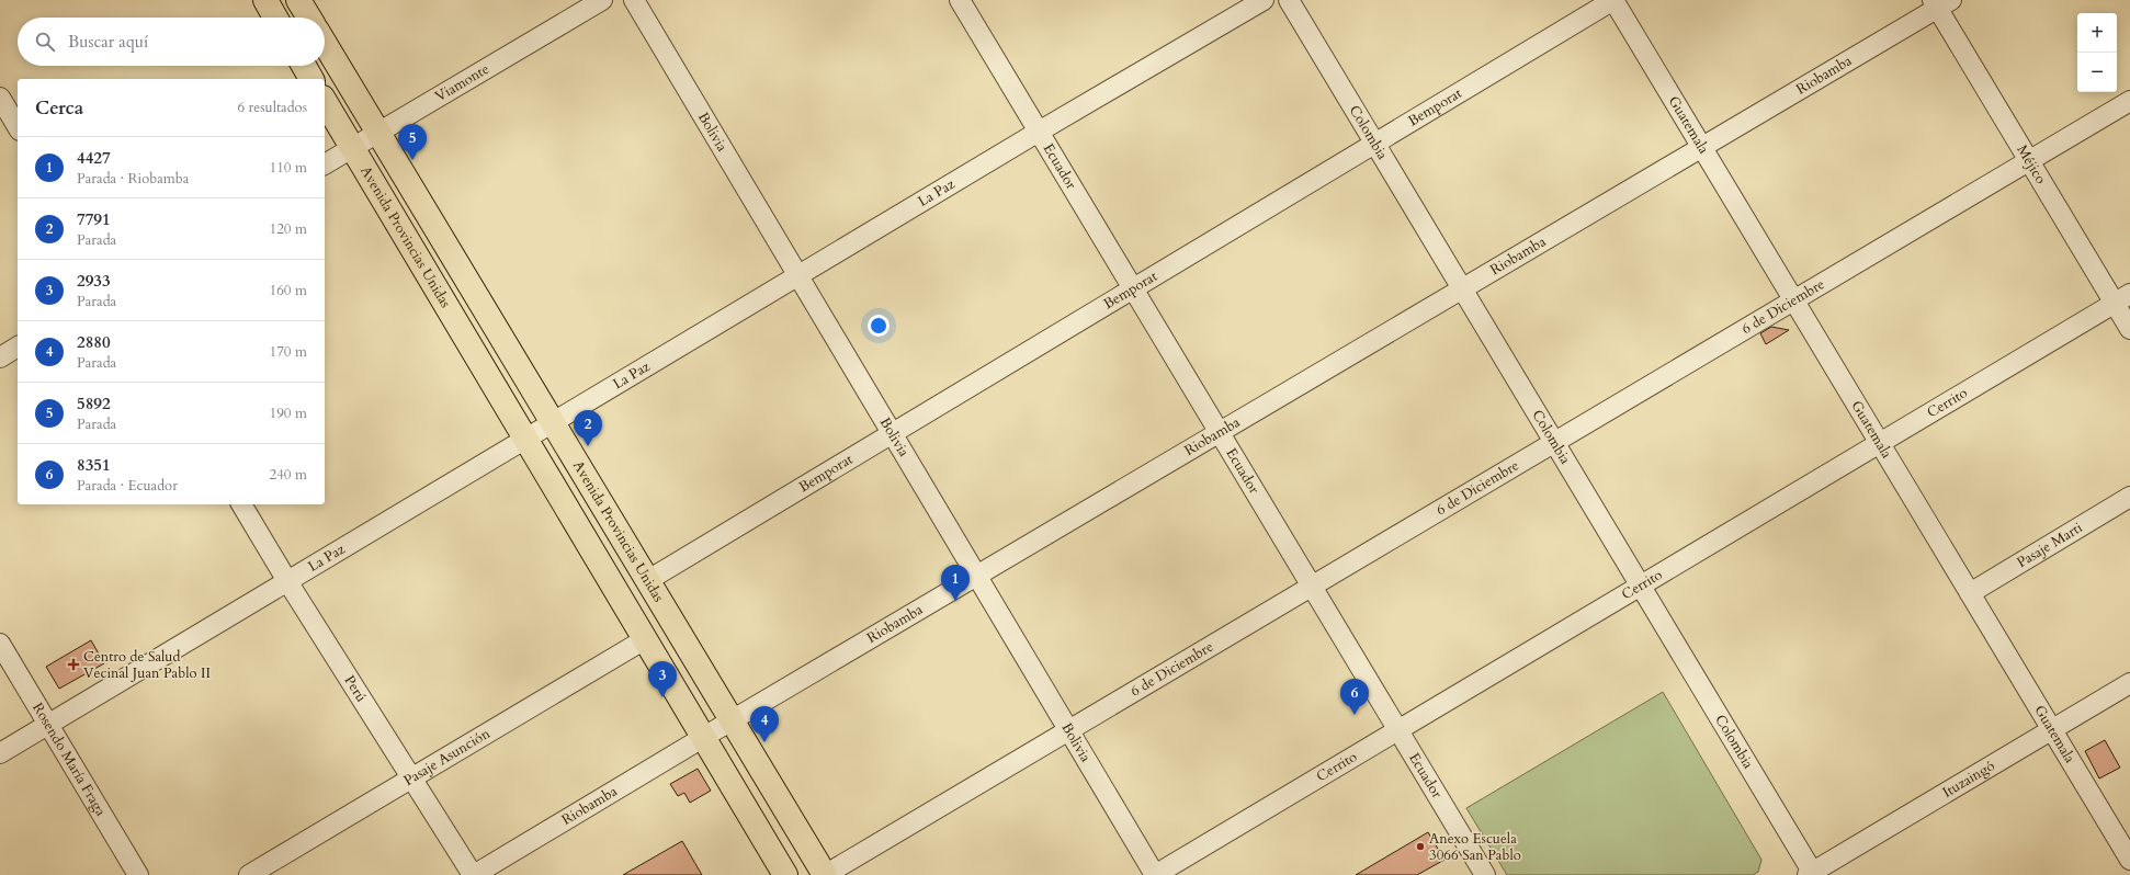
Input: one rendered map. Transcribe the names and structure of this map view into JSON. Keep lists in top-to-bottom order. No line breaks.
{"streets":{"main road":["Avenida Provincias Unidas"],"street":["Riobamba","Viamonte","Bemporat","Guatemala","Bolivia","Colombia","Méjico","Ecuador","La Paz","6 de Diciembre","Cerrito","Pasaje Marti","Perú","Pasaje Asunción","Rosendo María Fraga","Ituzaingó"]},"crossings":[["Riobamba","Guatemala"],["Riobamba","Bolivia"],["Riobamba","Colombia"],["Riobamba","Méjico"],["Riobamba","Ecuador"],["Riobamba","Avenida Provincias Unidas"],["Riobamba","Perú"],["Viamonte","Avenida Provincias Unidas"],["Bemporat","Guatemala"],["Bemporat","Bolivia"],["Bemporat","Colombia"],["Bemporat","Ecuador"],["Bemporat","Avenida Provincias Unidas"],["Guatemala","6 de Diciembre"],["Guatemala","Cerrito"],["Guatemala","Pasaje Marti"],["Guatemala","Ituzaingó"],["Bolivia","La Paz"],["Bolivia","6 de Diciembre"],["Bolivia","Cerrito"],["Colombia","6 de Diciembre"],["Colombia","Cerrito"],["Colombia","Ituzaingó"],["Méjico","6 de Diciembre"],["Méjico","Cerrito"],["Ecuador","La Paz"],["Ecuador","6 de Diciembre"],["Ecuador","Cerrito"],["La Paz","Avenida Provincias Unidas"],["La Paz","Perú"],["La Paz","Rosendo María Fraga"],["Avenida Provincias Unidas","6 de Diciembre"],["Avenida Provincias Unidas","Pasaje Asunción"],["Perú","Pasaje Asunción"]],"places":{"health":["Centro de Salud Vecinal Juan Pablo II"],"other":["Anexo Escuela 3066 San Pablo"]},"page":{"map_buttons":["+","−"],"search":"Buscar aquí","heading":["Cerca","6 resultados"],"pins":["5","2","1","3","6","4"],"list":[{"mark":"1","name":"4427","note":"Parada · Riobamba","value":"110 m"},{"mark":"2","name":"7791","note":"Parada","value":"120 m"},{"mark":"3","name":"2933","note":"Parada","value":"160 m"},{"mark":"4","name":"2880","note":"Parada","value":"170 m"},{"mark":"5","name":"5892","note":"Parada","value":"190 m"},{"mark":"6","name":"8351","note":"Parada · Ecuador","value":"240 m"}]}}
